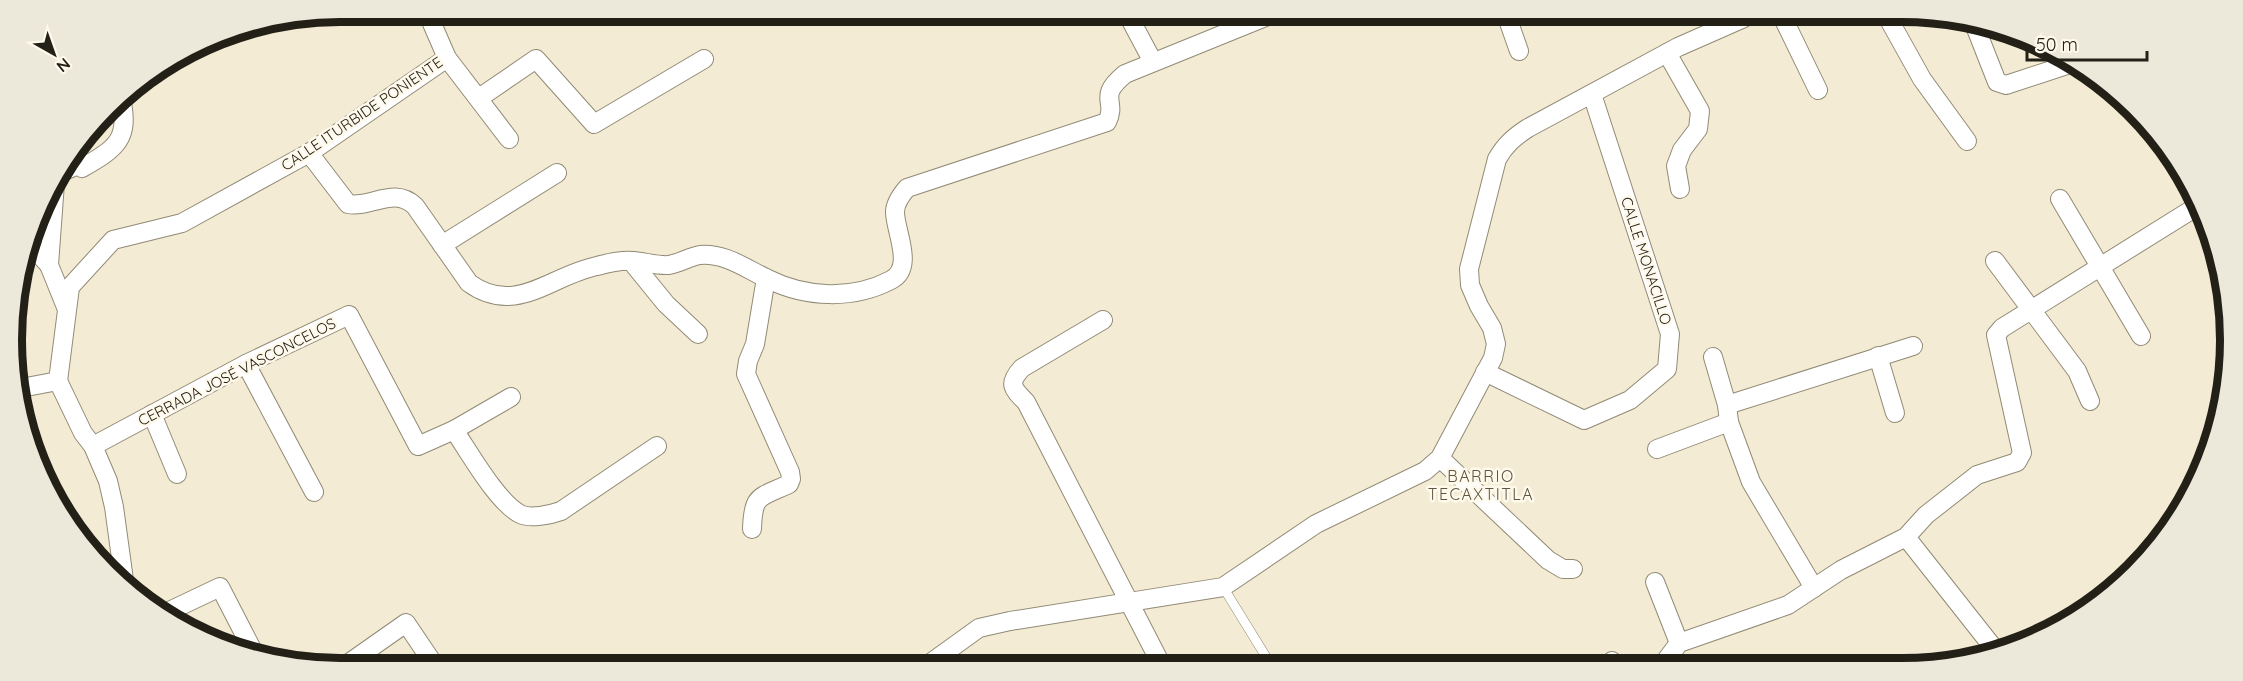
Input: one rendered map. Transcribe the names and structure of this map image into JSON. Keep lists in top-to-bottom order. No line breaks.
{"streets":{"street":["CALLE ITURBIDE PONIENTE","CALLE MONACILLO","CERRADA JOSÉ VASCONCELOS"]},"districts":["BARRIO TECAXTITLA"],"scale_bar":"50 m","north":"bottom right"}
